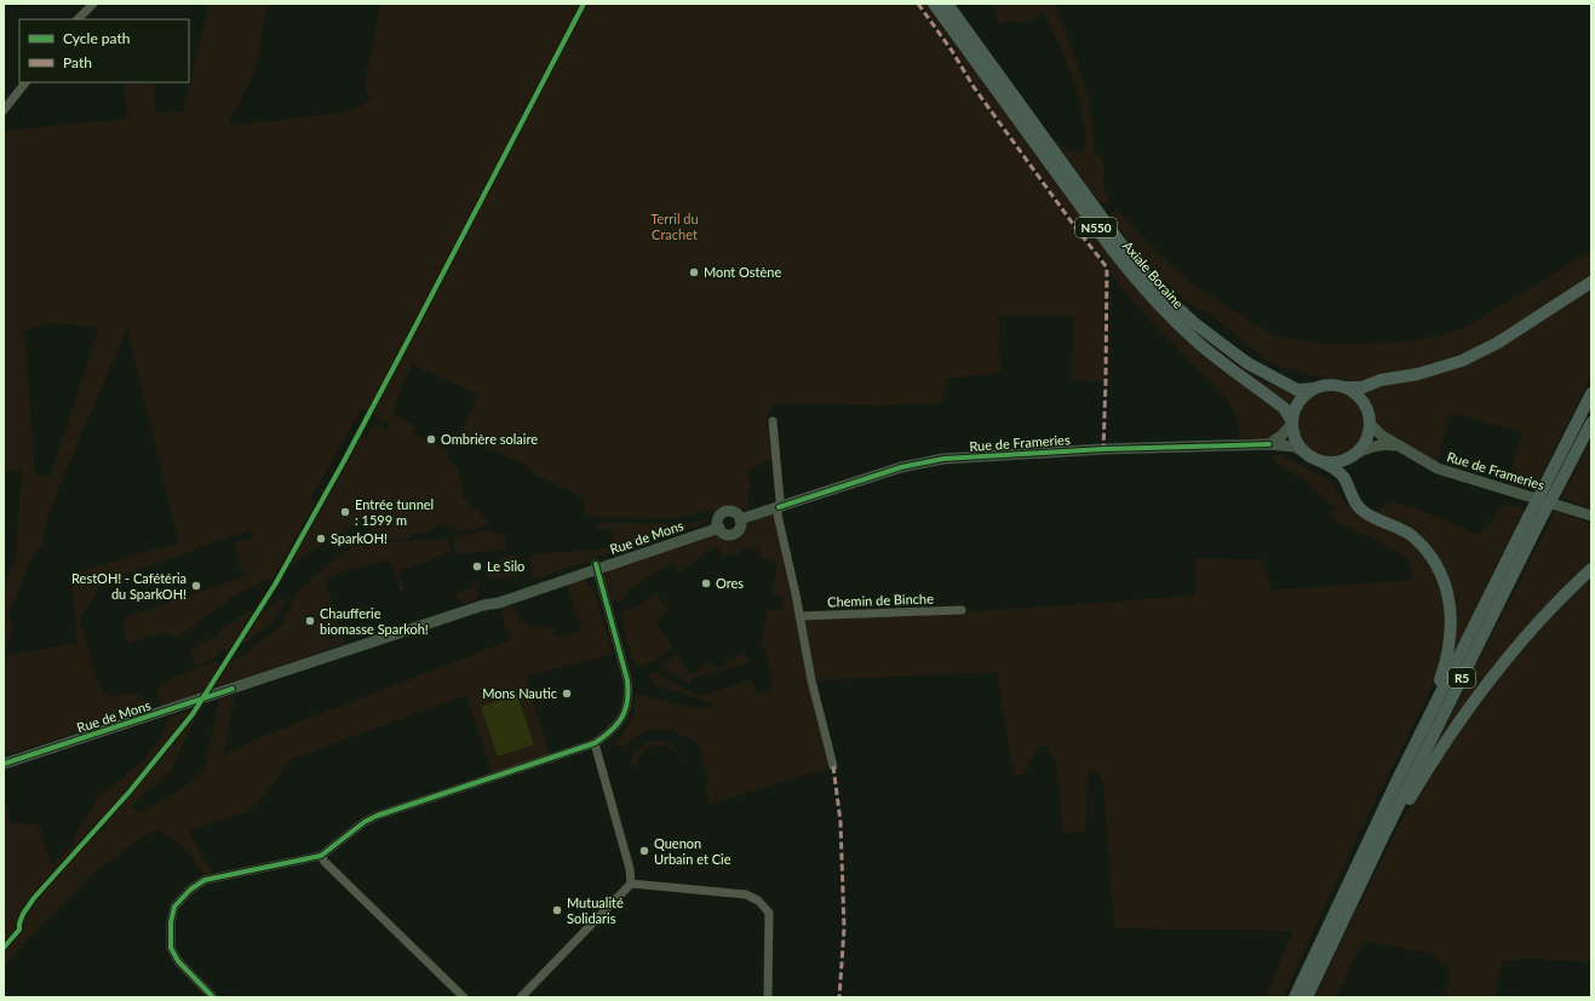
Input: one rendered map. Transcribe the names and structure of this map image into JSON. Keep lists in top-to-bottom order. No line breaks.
{"streets":{"highway":["N550","Axiale Boraine","R5"],"main road":["Rue de Frameries","Rue de Mons"],"street":["Chemin de Binche"]},"crossings":[["Axiale Boraine","Rue de Frameries"]],"parks":["Terril du Crachet"],"places":["Mont Ostène","Ombrière solaire","Entrée tunnel : 1599 m","SparkOH!","Le Silo","Ores","RestOH! - Cafétéria du SparkOH!","Chaufferie biomasse Sparkoh!","Mons Nautic","Quenon Urbain et Cie","Mutualité Solidaris"],"legend":["Cycle path","Path"]}
